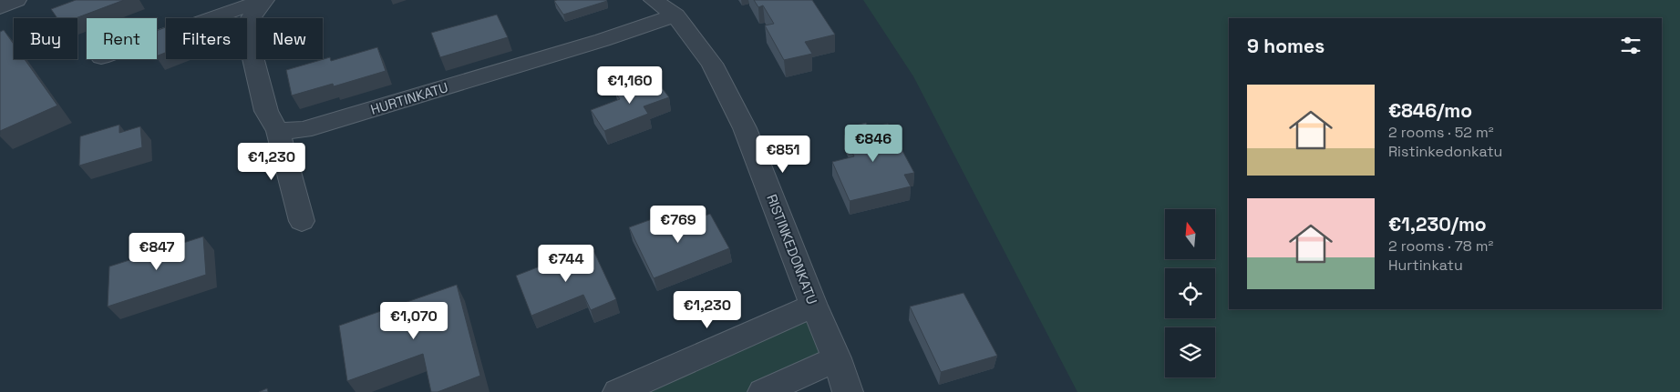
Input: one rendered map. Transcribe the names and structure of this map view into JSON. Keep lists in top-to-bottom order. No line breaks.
{"streets":{"street":["HURTINKATU","RISTINKEDONKATU"]},"crossings":[["HURTINKATU","RISTINKEDONKATU"]],"north":"top","page":{"chip":["Buy","Rent","Filters","New"],"heading":"9 homes","price":["€1,160","€846","€851","€1,230","€769","€847","€744","€1,230","€1,070"],"list":[{"name":"€846/mo","note":"2 rooms · 52 m² · Ristinkedonkatu"},{"name":"€1,230/mo","note":"2 rooms · 78 m² · Hurtinkatu"}]}}
